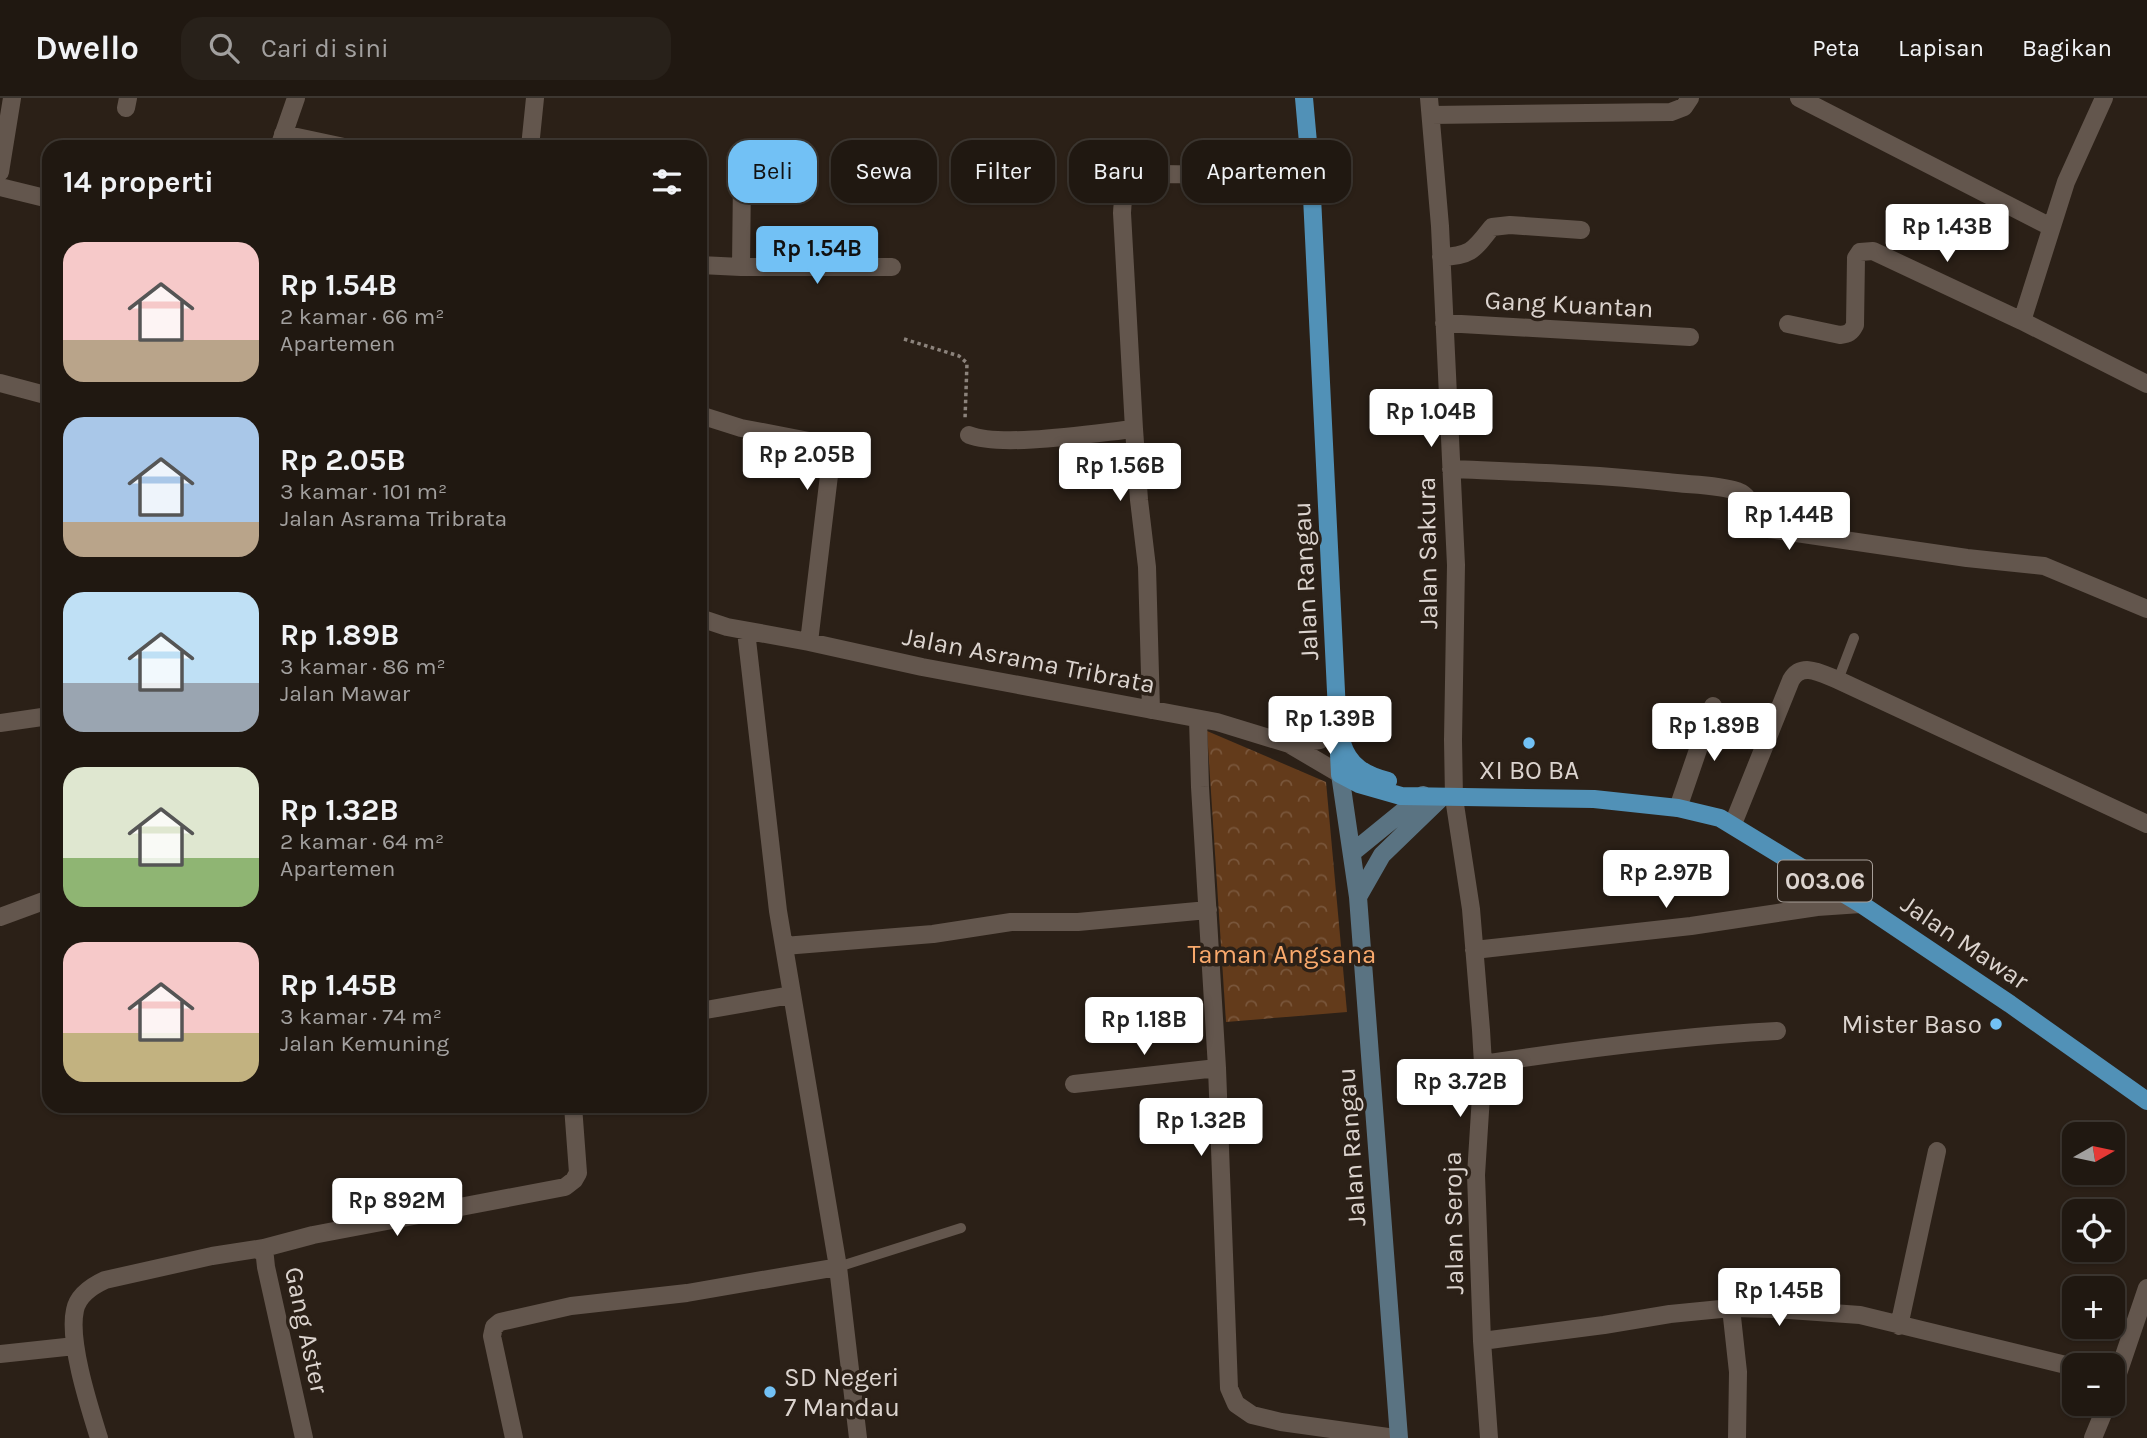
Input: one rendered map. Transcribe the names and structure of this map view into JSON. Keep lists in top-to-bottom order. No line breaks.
{"streets":{"main road":["Jalan Rangau","003.06","Jalan Mawar"],"street":["Gang Kuantan","Jalan Sakura","Jalan Asrama Tribrata","Jalan Seroja","Gang Aster"]},"crossings":[["Gang Kuantan","Jalan Sakura"],["Jalan Sakura","Jalan Mawar"],["Jalan Sakura","Jalan Seroja"],["Jalan Rangau","Jalan Asrama Tribrata"],["Jalan Rangau","Jalan Mawar"],["Jalan Asrama Tribrata","Jalan Mawar"],["Jalan Mawar","Jalan Seroja"]],"parks":["Taman Angsana"],"places":["XI BO BA","Mister Baso","SD Negeri 7 Mandau"],"north":"right","page":{"header":"Dwello","search":"Cari di sini","nav":["Peta","Lapisan","Bagikan"],"chip":["Beli","Sewa","Filter","Baru","Apartemen"],"heading":"14 properti","price":["Rp 1.43B","Rp 1.54B","Rp 1.04B","Rp 2.05B","Rp 1.56B","Rp 1.44B","Rp 1.39B","Rp 1.89B","Rp 2.97B","Rp 1.18B","Rp 3.72B","Rp 1.32B","Rp 892M","Rp 1.45B"],"list":[{"name":"Rp 1.54B","note":"2 kamar · 66 m² · Apartemen"},{"name":"Rp 2.05B","note":"3 kamar · 101 m² · Jalan Asrama Tribrata"},{"name":"Rp 1.89B","note":"3 kamar · 86 m² · Jalan Mawar"},{"name":"Rp 1.32B","note":"2 kamar · 64 m² · Apartemen"},{"name":"Rp 1.45B","note":"3 kamar · 74 m² · Jalan Kemuning"}],"map_buttons":["+","−"]}}
